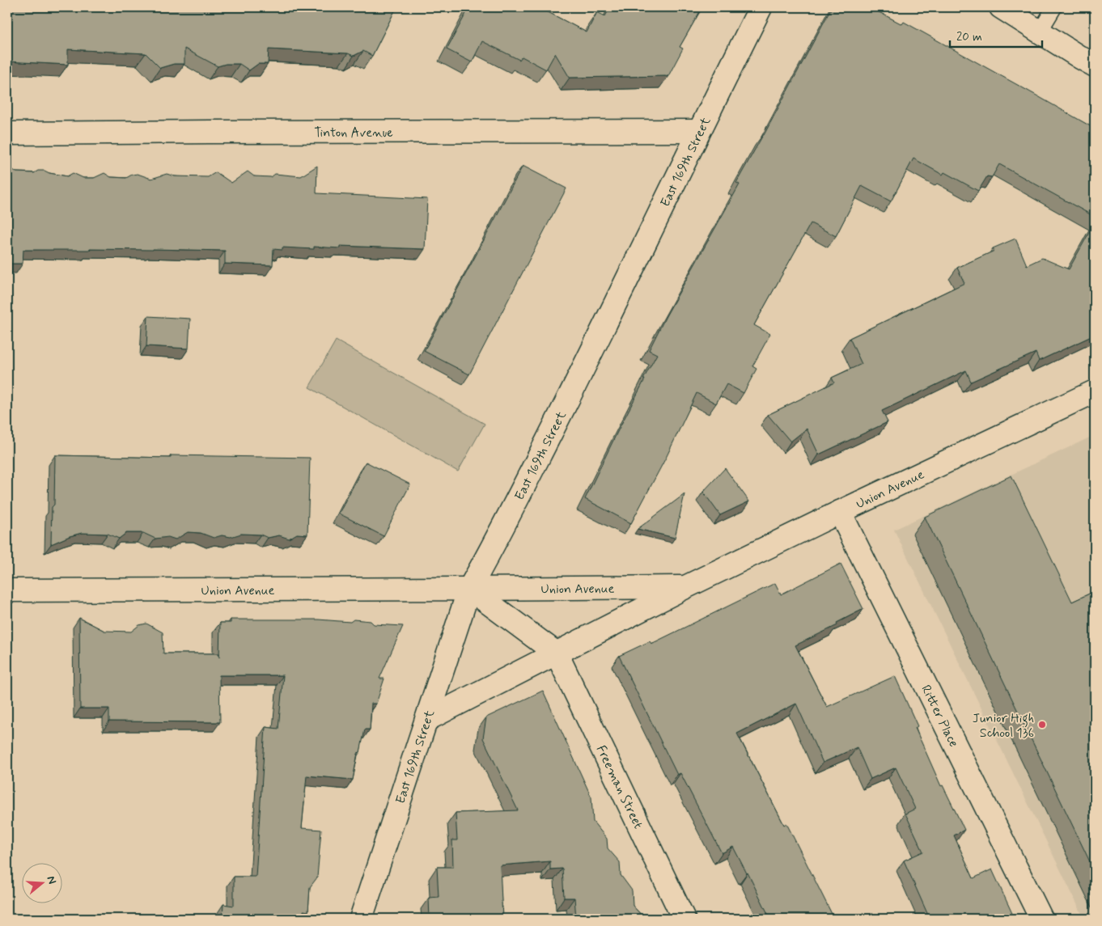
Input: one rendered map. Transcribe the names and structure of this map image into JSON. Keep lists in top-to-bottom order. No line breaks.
{"streets":{"street":["Tinton Avenue","East 169th Street","Union Avenue","Ritter Place","Freeman Street"]},"crossings":[["Tinton Avenue","East 169th Street"],["East 169th Street","Union Avenue"],["Union Avenue","Ritter Place"],["Union Avenue","Freeman Street"]],"places":["Junior High School 136"],"scale_bar":"20 m","north":"right"}
